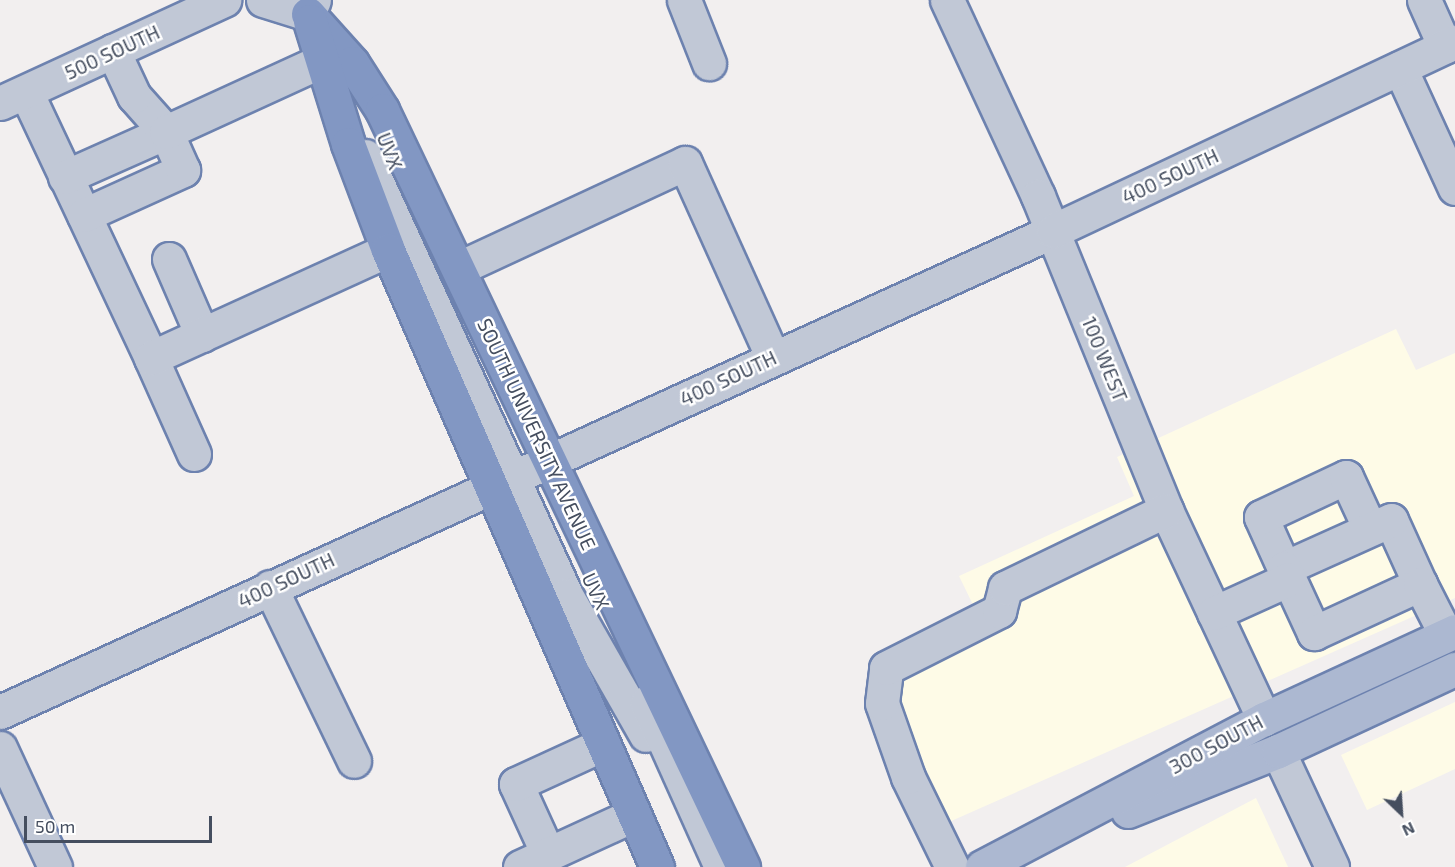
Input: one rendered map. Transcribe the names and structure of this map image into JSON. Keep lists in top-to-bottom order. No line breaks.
{"streets":{"highway":["SOUTH UNIVERSITY AVENUE"],"main road":["300 SOUTH"],"street":["500 SOUTH","UVX","400 SOUTH","100 WEST"]},"crossings":[["UVX","400 SOUTH"],["UVX","SOUTH UNIVERSITY AVENUE"],["400 SOUTH","100 WEST"],["400 SOUTH","SOUTH UNIVERSITY AVENUE"],["100 WEST","300 SOUTH"]],"scale_bar":"50 m","north":"bottom right"}
